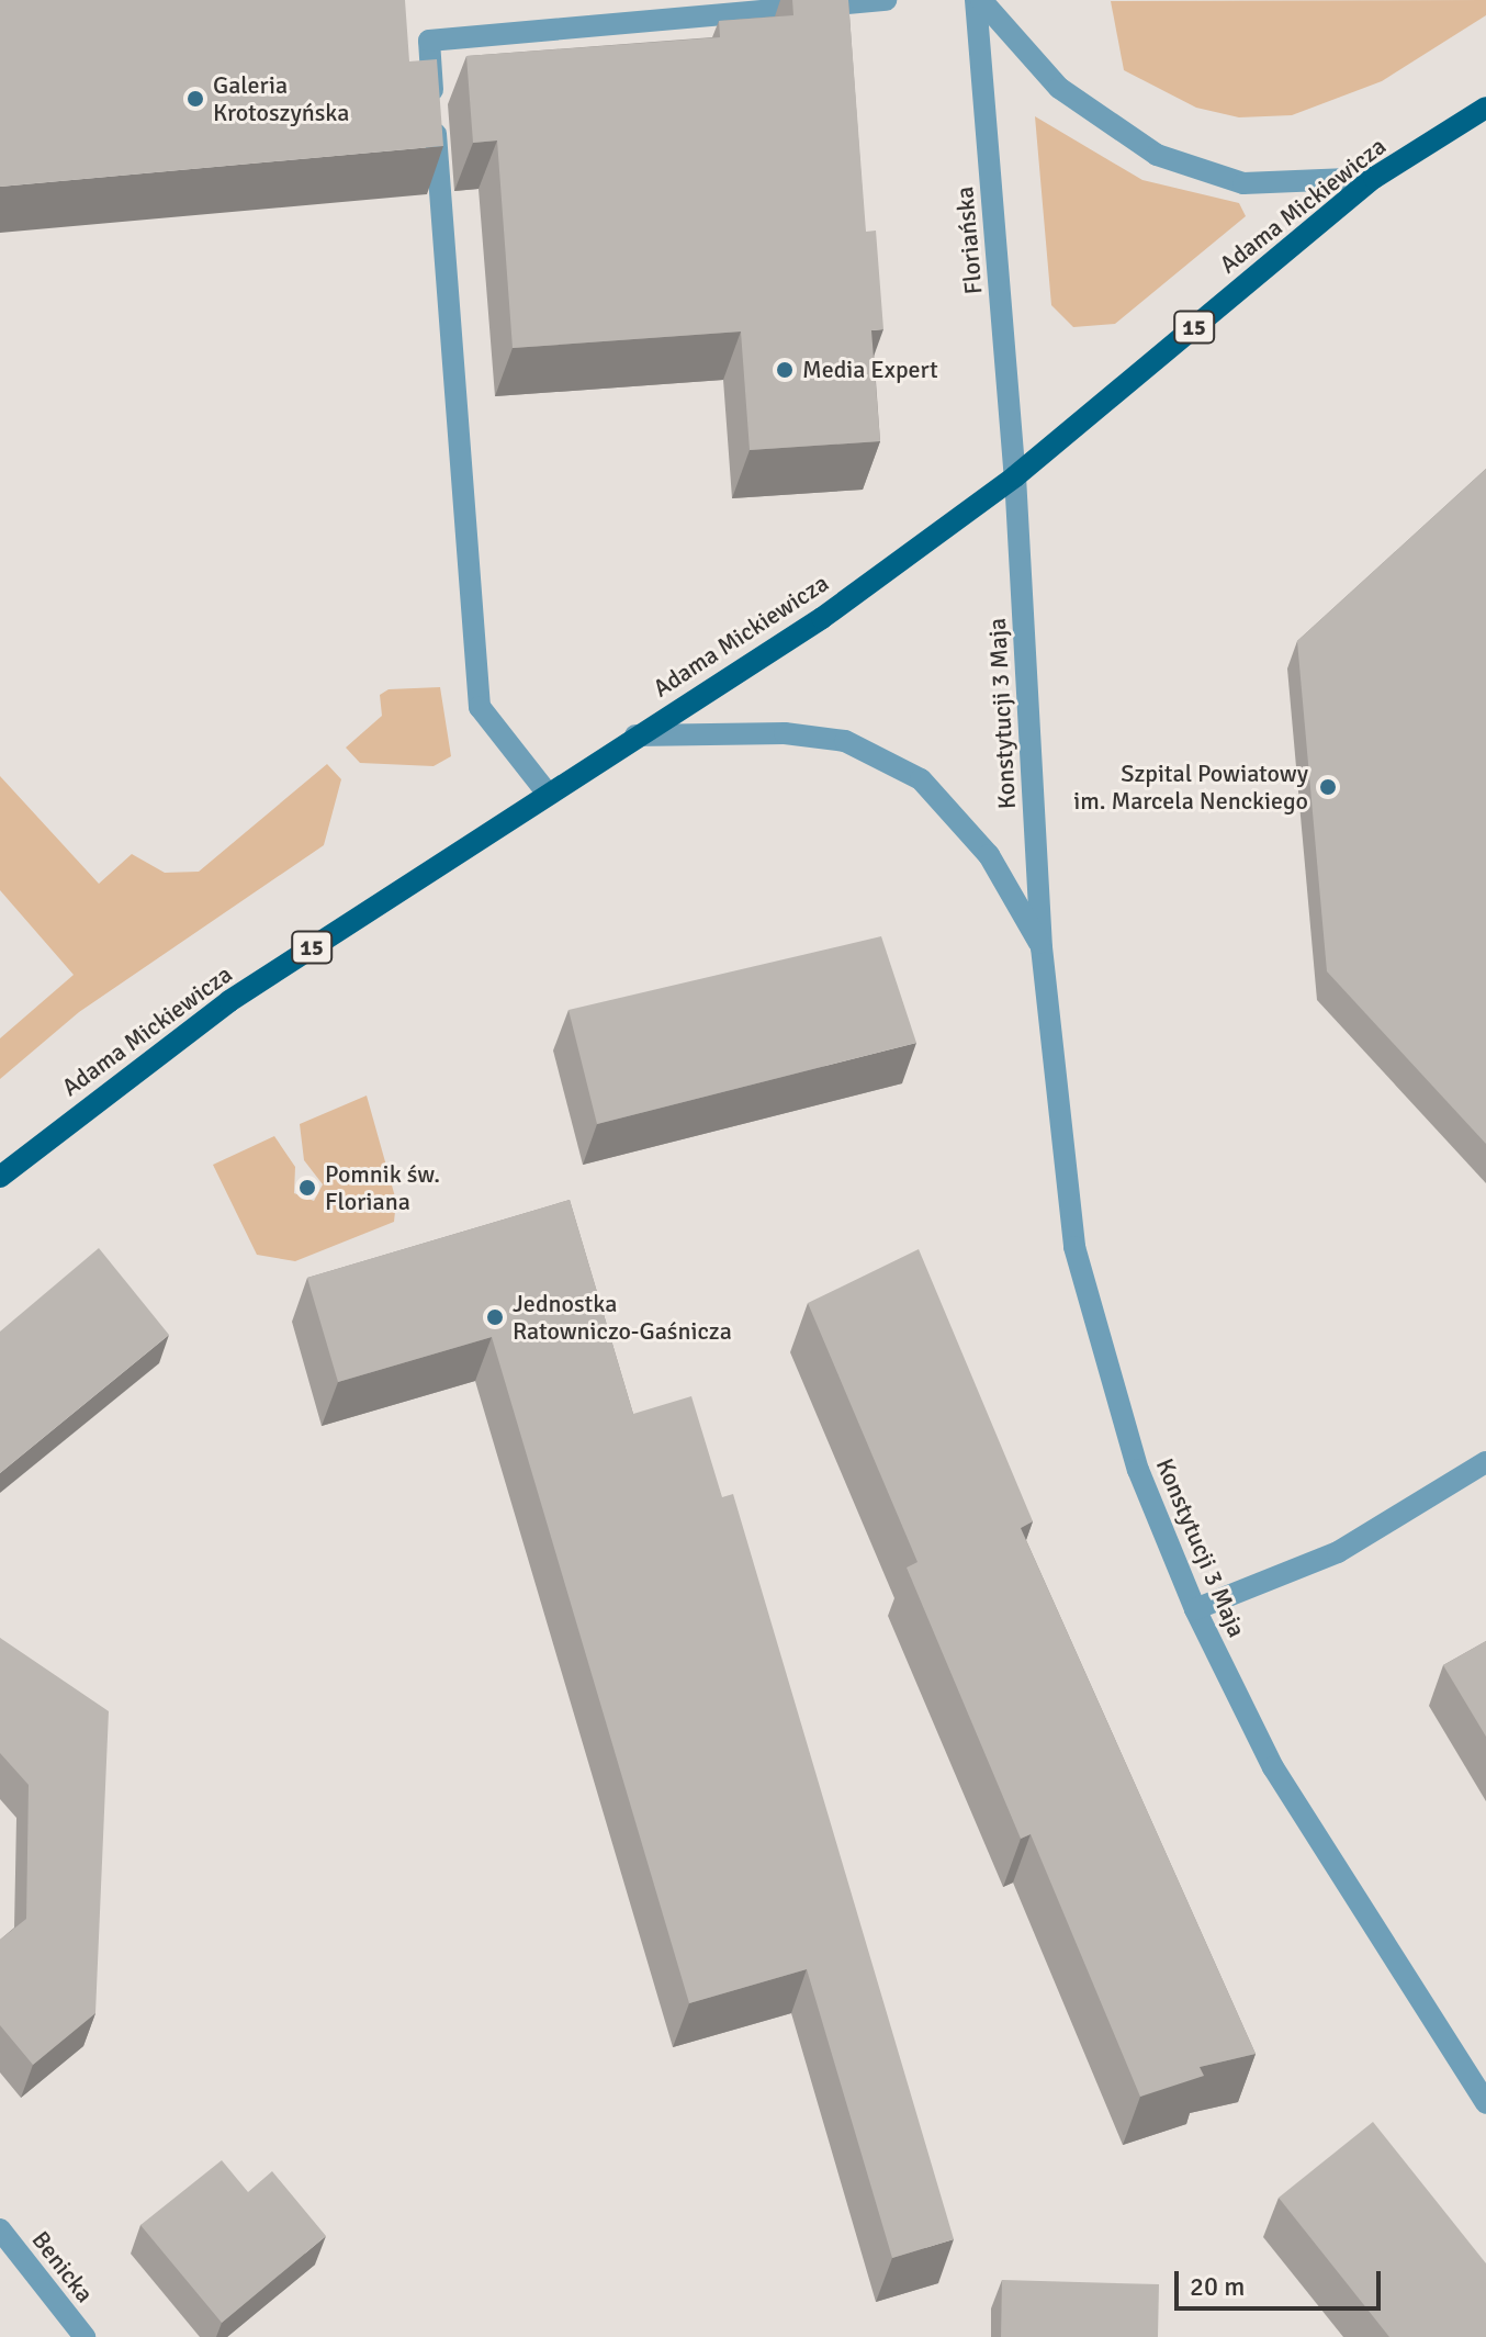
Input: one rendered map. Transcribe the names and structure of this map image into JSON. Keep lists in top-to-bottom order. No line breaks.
{"streets":{"main road":["Adama Mickiewicza","15"],"street":["Floriańska","Konstytucji 3 Maja","Benicka"]},"crossings":[["Adama Mickiewicza","Floriańska"],["Adama Mickiewicza","Konstytucji 3 Maja"],["Floriańska","Konstytucji 3 Maja"]],"places":["Galeria Krotoszyńska","Media Expert","Szpital Powiatowy im. Marcela Nenckiego","Pomnik św. Floriana","Jednostka Ratowniczo-Gaśnicza"],"scale_bar":"20 m"}
